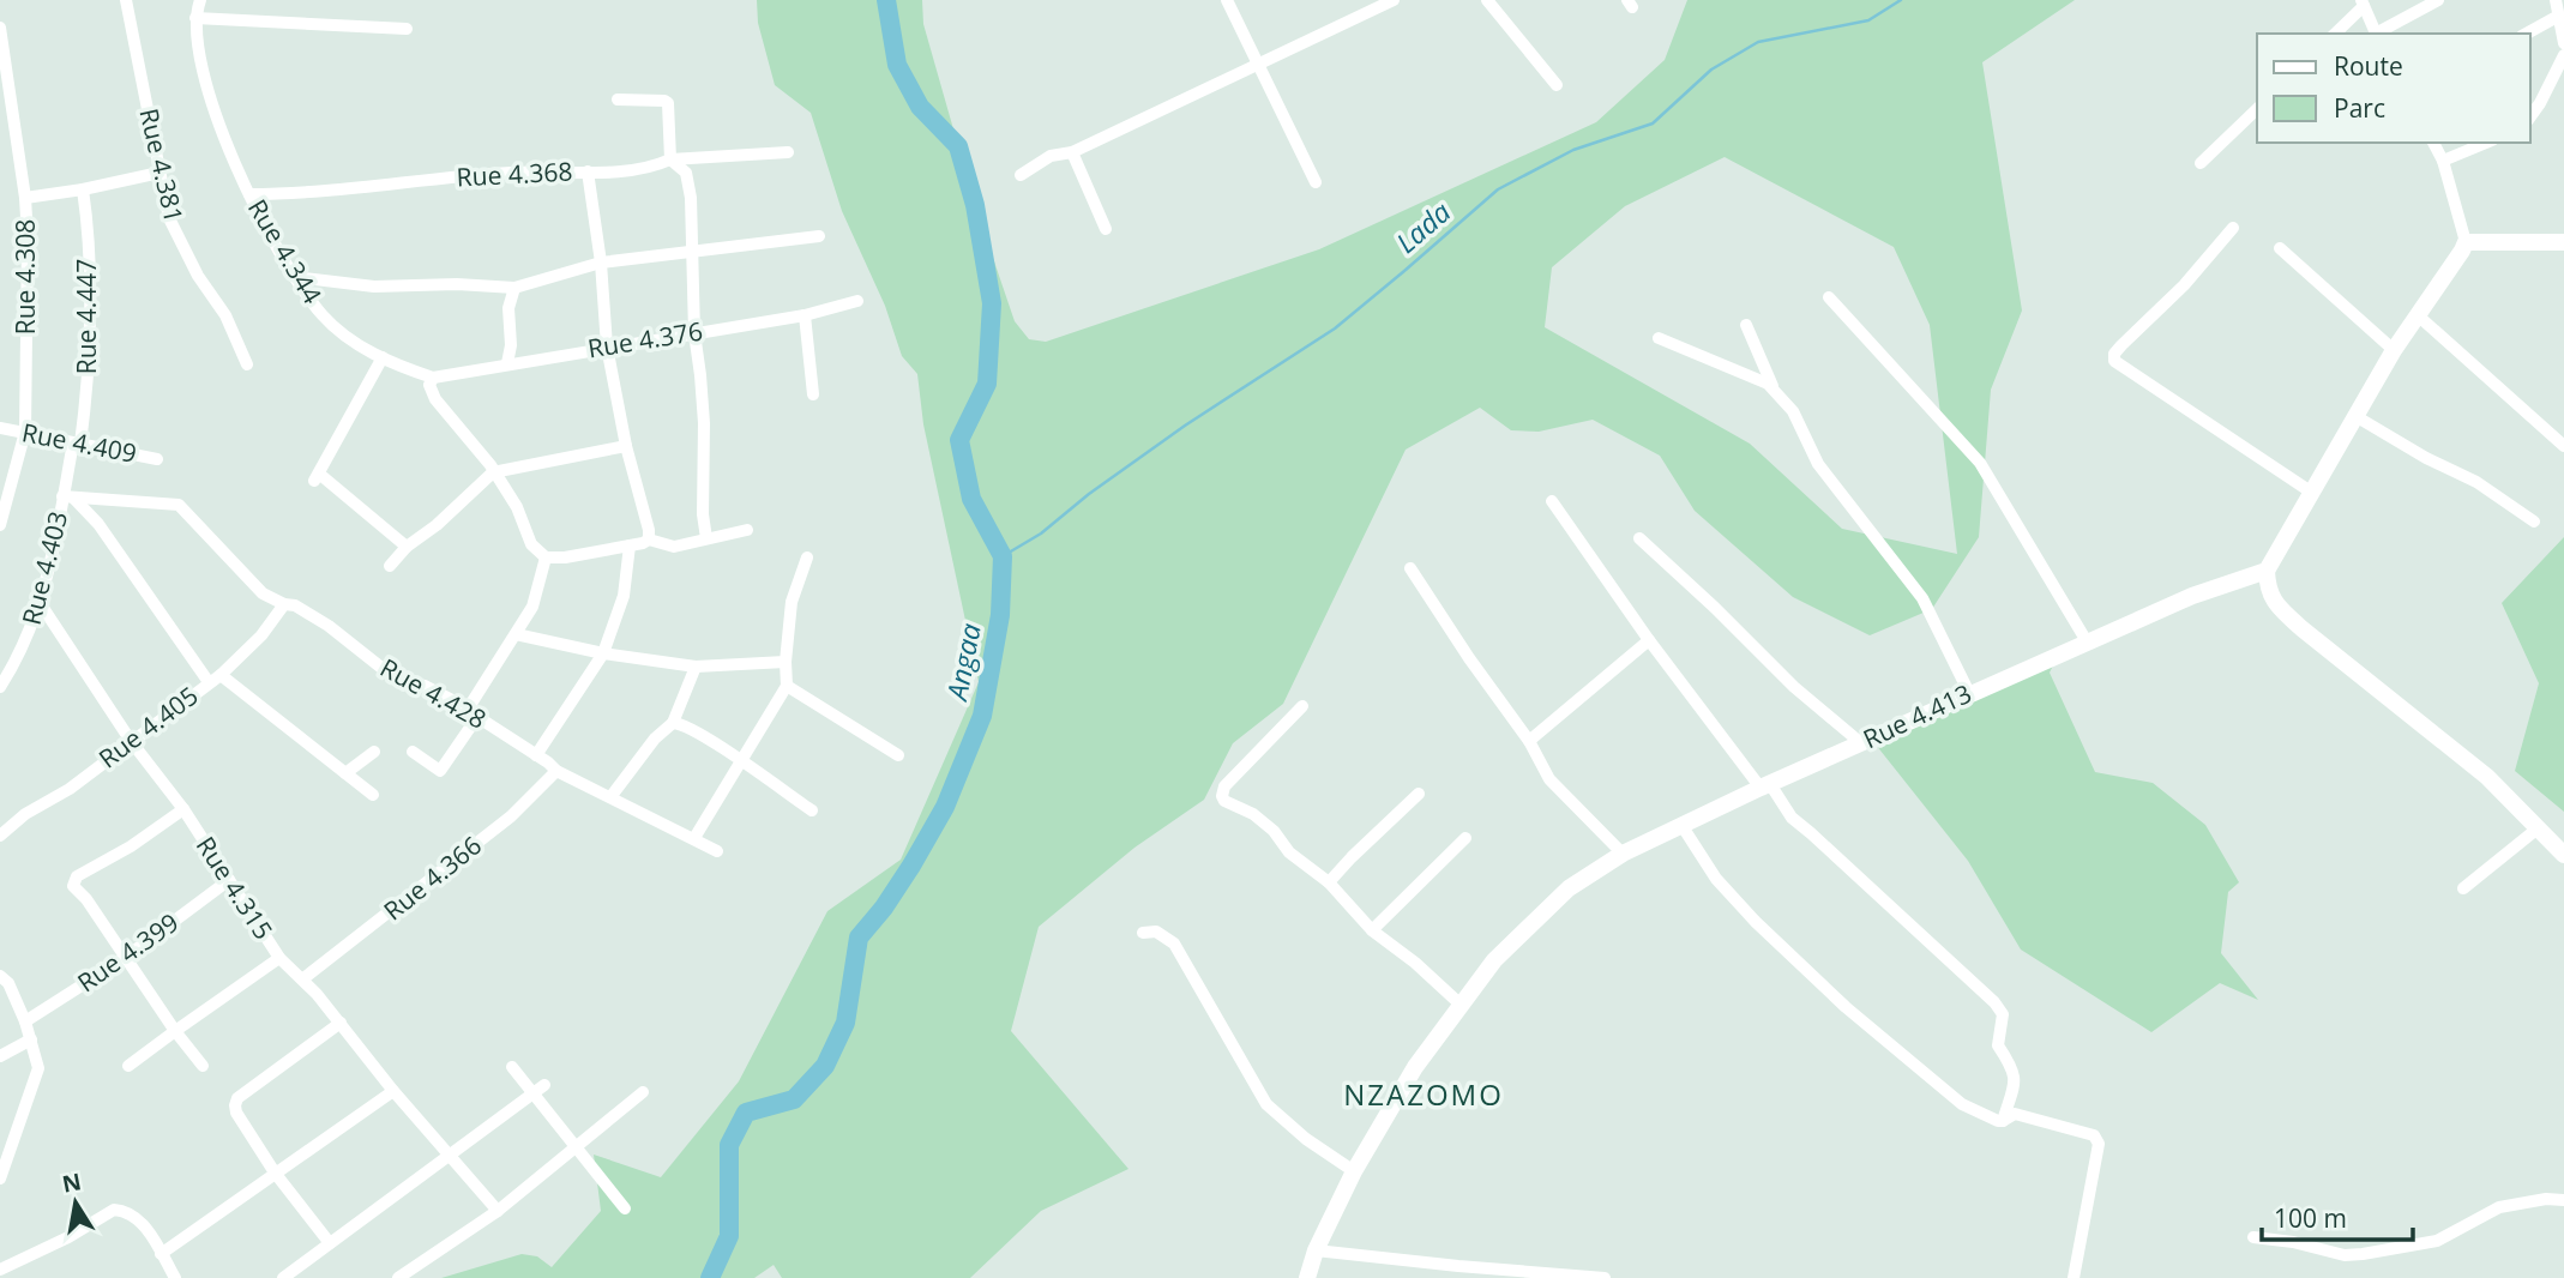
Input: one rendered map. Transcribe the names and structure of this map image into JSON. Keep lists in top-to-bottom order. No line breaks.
{"streets":{"street":["Rue 4.381","Rue 4.368","Rue 4.344","Rue 4.308","Rue 4.447","Rue 4.376","Rue 4.409","Rue 4.403","Rue 4.428","Rue 4.413","Rue 4.405","Rue 4.366","Rue 4.315","Rue 4.399"]},"crossings":[["Rue 4.368","Rue 4.344"],["Rue 4.344","Rue 4.376"],["Rue 4.308","Rue 4.409"],["Rue 4.447","Rue 4.409"],["Rue 4.447","Rue 4.403"],["Rue 4.409","Rue 4.403"],["Rue 4.403","Rue 4.428"],["Rue 4.403","Rue 4.315"],["Rue 4.428","Rue 4.405"],["Rue 4.428","Rue 4.366"],["Rue 4.405","Rue 4.315"],["Rue 4.366","Rue 4.315"],["Rue 4.315","Rue 4.399"]],"districts":["NZAZOMO"],"water":["Lada","Angaa"],"legend":["Route","Parc"],"scale_bar":"100 m","north":"top"}
